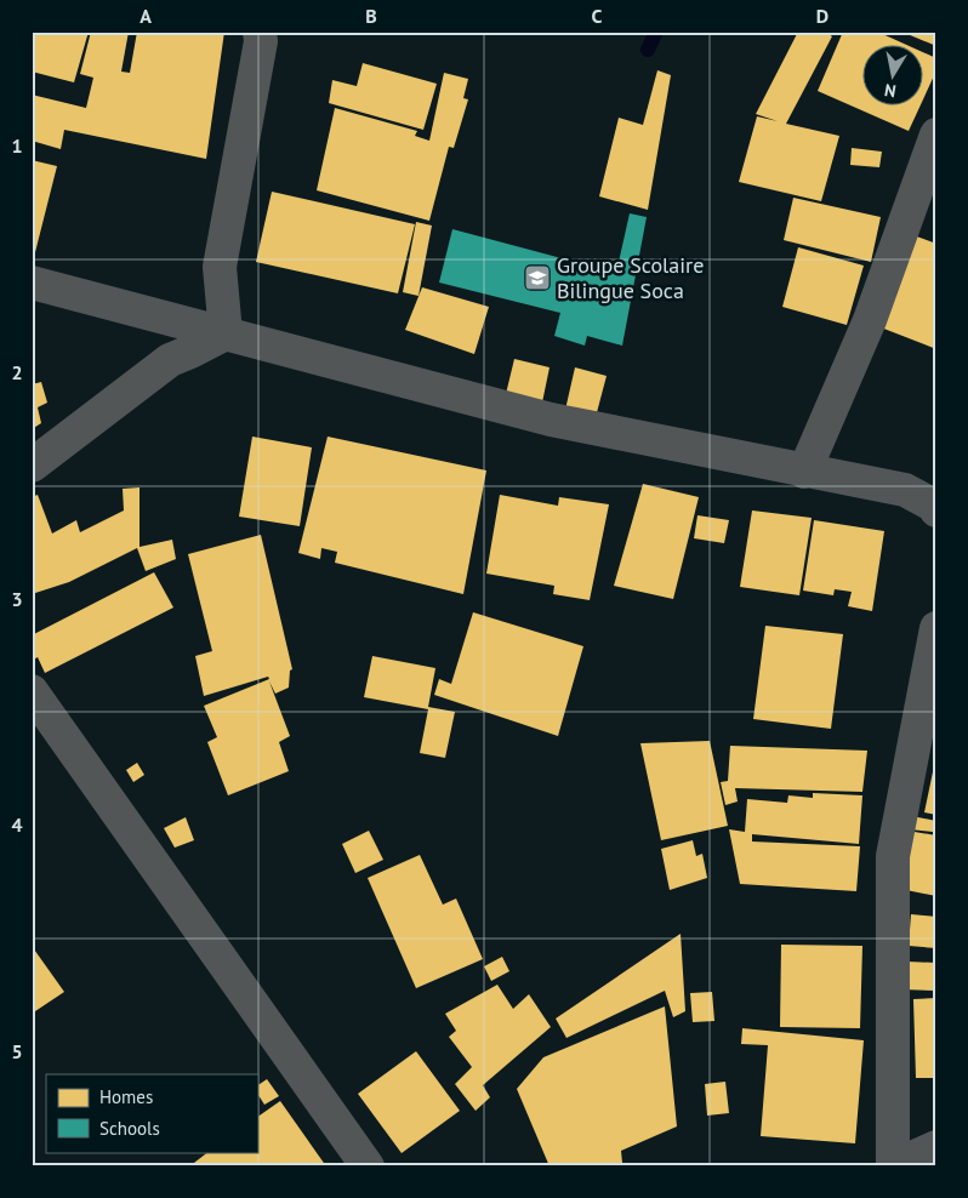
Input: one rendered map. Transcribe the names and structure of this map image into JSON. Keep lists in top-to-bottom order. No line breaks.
{"places":{"school or university":["Groupe Scolaire Bilingue Soca"]},"legend":["Homes","Schools"],"north":"bottom","grid":{"columns":["A","B","C","D"],"rows":["1","2","3","4","5"]}}
